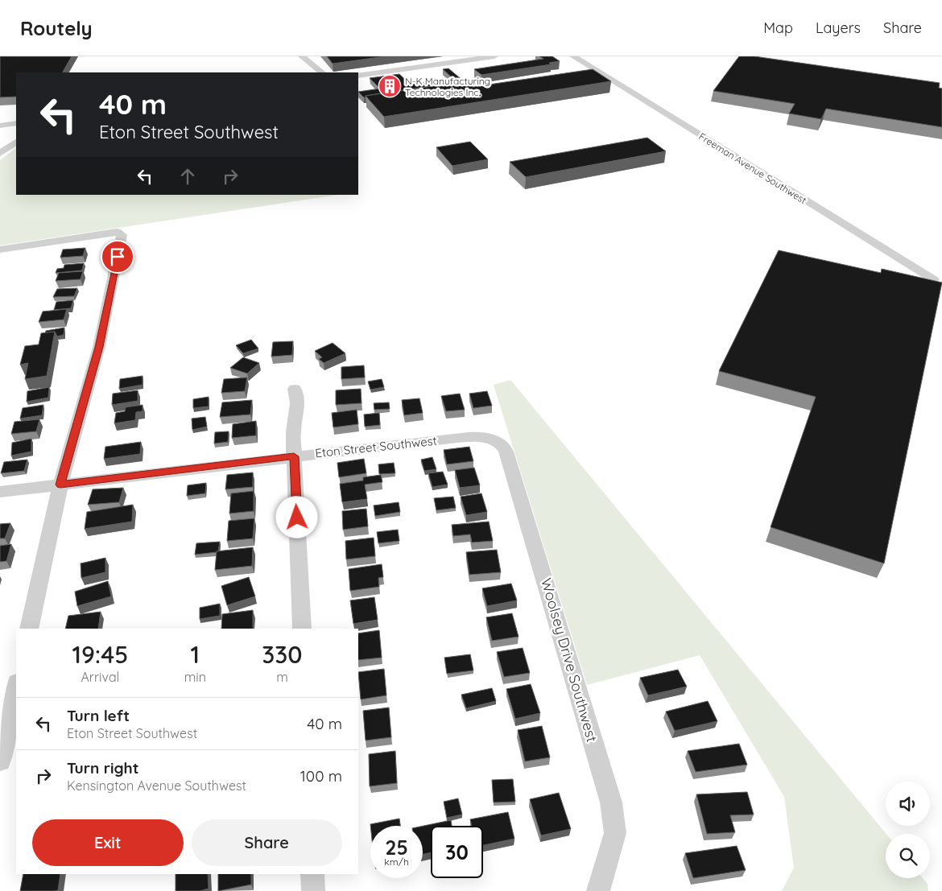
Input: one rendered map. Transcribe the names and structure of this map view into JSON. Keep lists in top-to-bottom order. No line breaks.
{"streets":{"street":["Freeman Avenue Southwest","Eton Street Southwest","Woolsey Drive Southwest"]},"crossings":[["Eton Street Southwest","Woolsey Drive Southwest"]],"places":{"building":["N-K Manufacturing Technologies Inc."]},"page":{"header":"Routely","nav":["Map","Layers","Share"],"turn":["40 m","Eton Street Southwest"],"eta":["19:45","Arrival","1","min","330","m"],"list":[{"name":"Turn left","note":"Eton Street Southwest","value":"40 m"},{"name":"Turn right","note":"Kensington Avenue Southwest","value":"100 m"}],"buttons":["Exit","Share"],"speed":"25 km/h","limit":"30"}}
